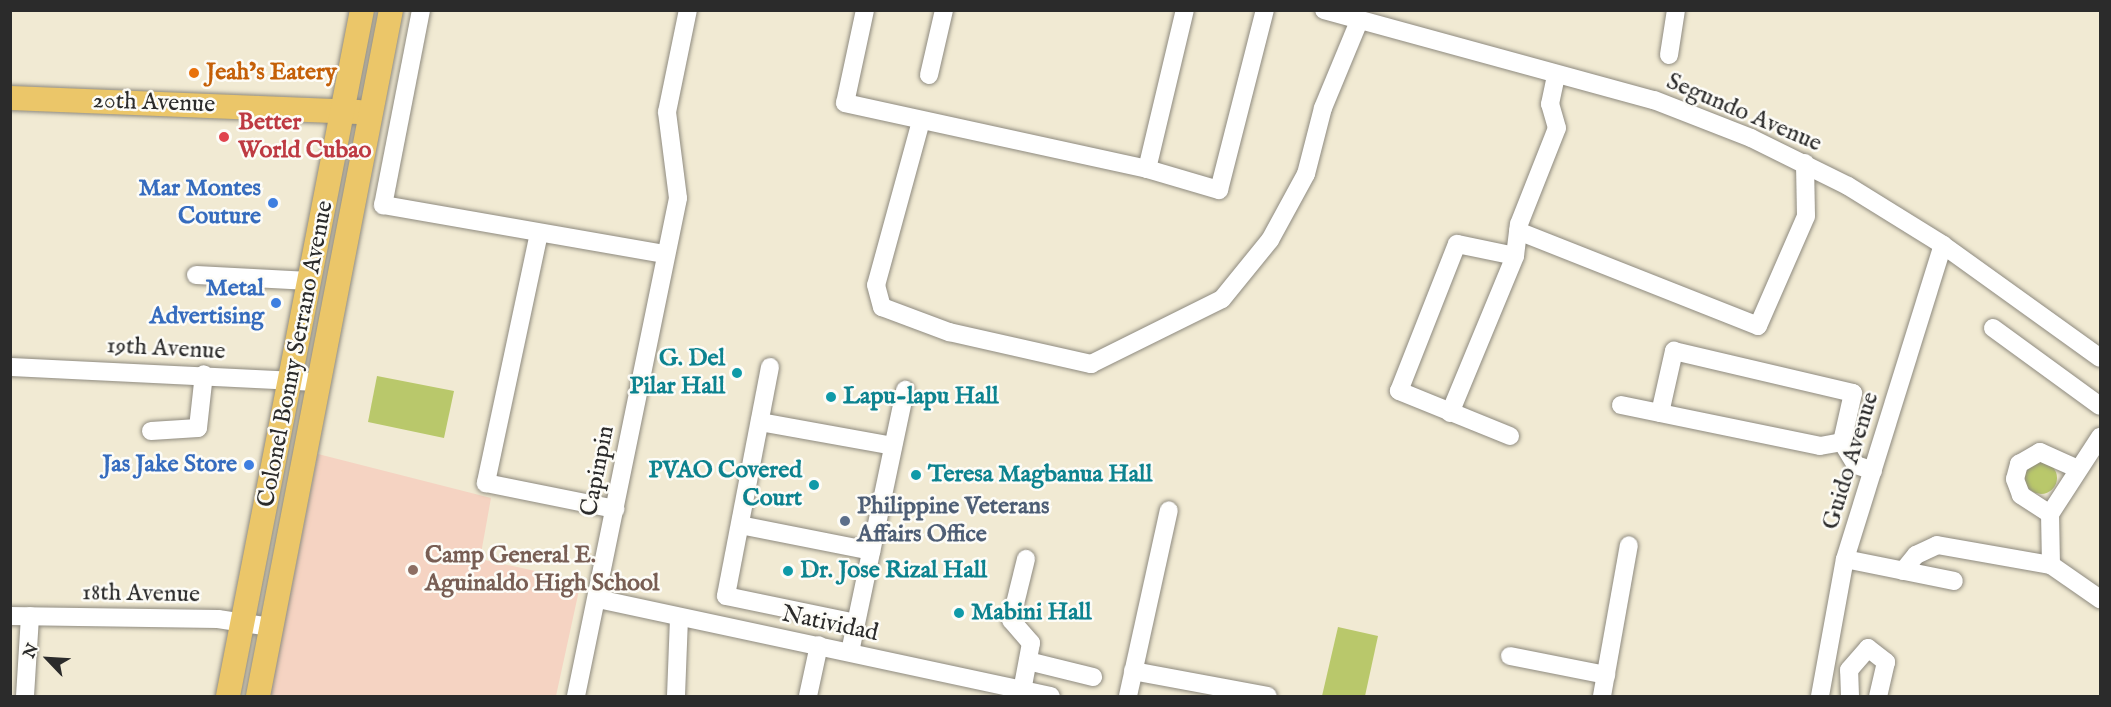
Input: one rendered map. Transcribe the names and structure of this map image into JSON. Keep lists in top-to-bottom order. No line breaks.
{"streets":{"main road":["20th Avenue","Colonel Bonny Serrano Avenue"],"street":["Segundo Avenue","19th Avenue","Guido Avenue","Capinpin","18th Avenue","Natividad"]},"crossings":[["20th Avenue","Colonel Bonny Serrano Avenue"],["Segundo Avenue","Guido Avenue"],["19th Avenue","Colonel Bonny Serrano Avenue"],["Colonel Bonny Serrano Avenue","18th Avenue"],["Capinpin","Natividad"]],"places":["Jeah’s Eatery","Better World Cubao","Mar Montes Couture","Metal Advertising","G. Del Pilar Hall","Lapu-lapu Hall","Jas Jake Store","Teresa Magbanua Hall","PVAO Covered Court","Philippine Veterans Affairs Office","Camp General E. Aguinaldo High School","Dr. Jose Rizal Hall","Mabini Hall"],"north":"top left"}
